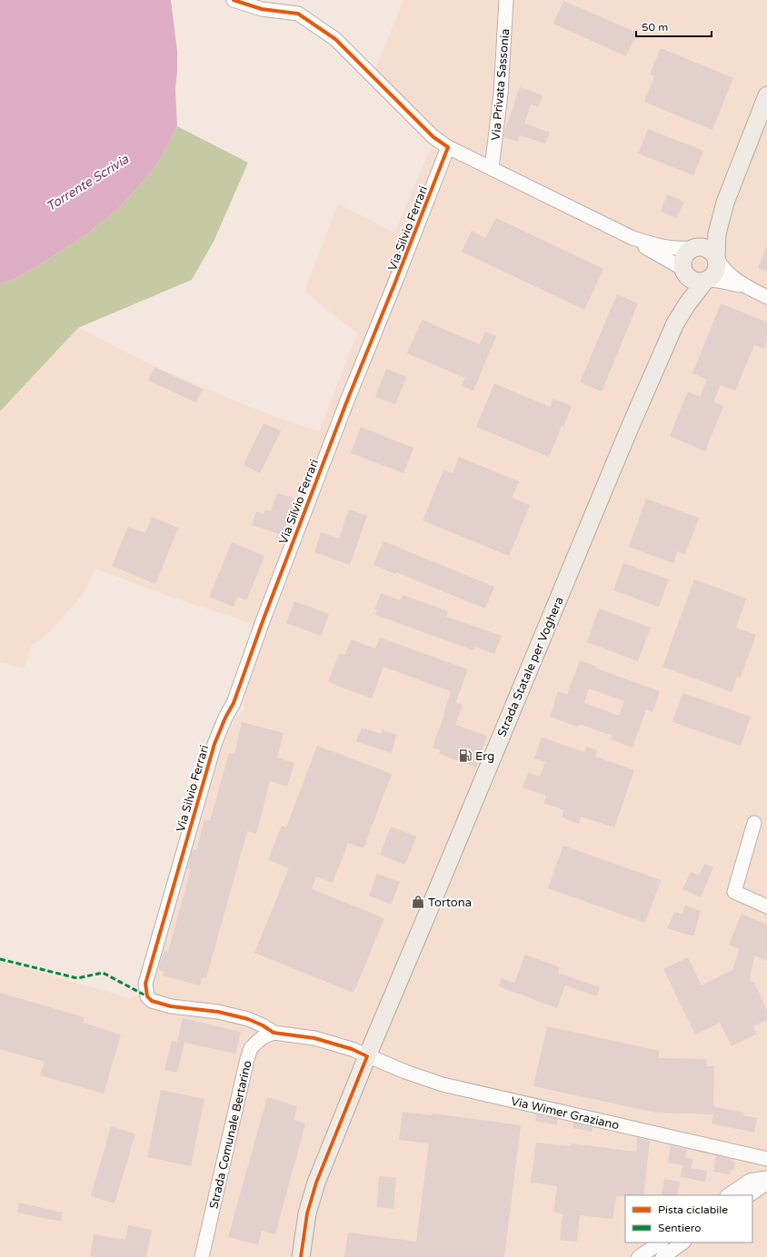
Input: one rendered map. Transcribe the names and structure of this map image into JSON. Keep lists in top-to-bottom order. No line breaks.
{"streets":{"main road":["Strada Statale per Voghera"],"street":["Via Privata Sassonia","Via Silvio Ferrari","Via Wimer Graziano","Strada Comunale Bertarino"]},"crossings":[["Via Silvio Ferrari","Strada Comunale Bertarino"],["Strada Statale per Voghera","Via Wimer Graziano"]],"water":["Torrente Scrivia"],"places":{"fuel station":["Erg"],"shop":["Tortona"]},"legend":["Pista ciclabile","Sentiero"],"scale_bar":"50 m"}
